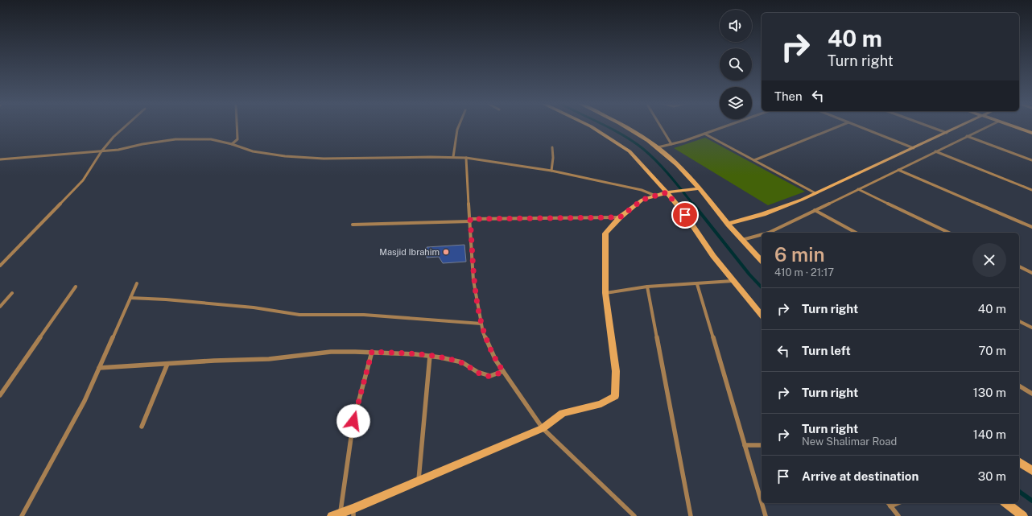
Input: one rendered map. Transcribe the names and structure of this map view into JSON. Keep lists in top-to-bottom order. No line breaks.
{"places":["Masjid Ibrahim"],"page":{"turn":["40 m","Turn right"],"then":"Then","heading":["6 min","410 m · 21:17"],"list":[{"name":"Turn right","value":"40 m"},{"name":"Turn left","value":"70 m"},{"name":"Turn right","value":"130 m"},{"name":"Turn right","note":"New Shalimar Road","value":"140 m"},{"name":"Arrive at destination","value":"30 m"}]}}
